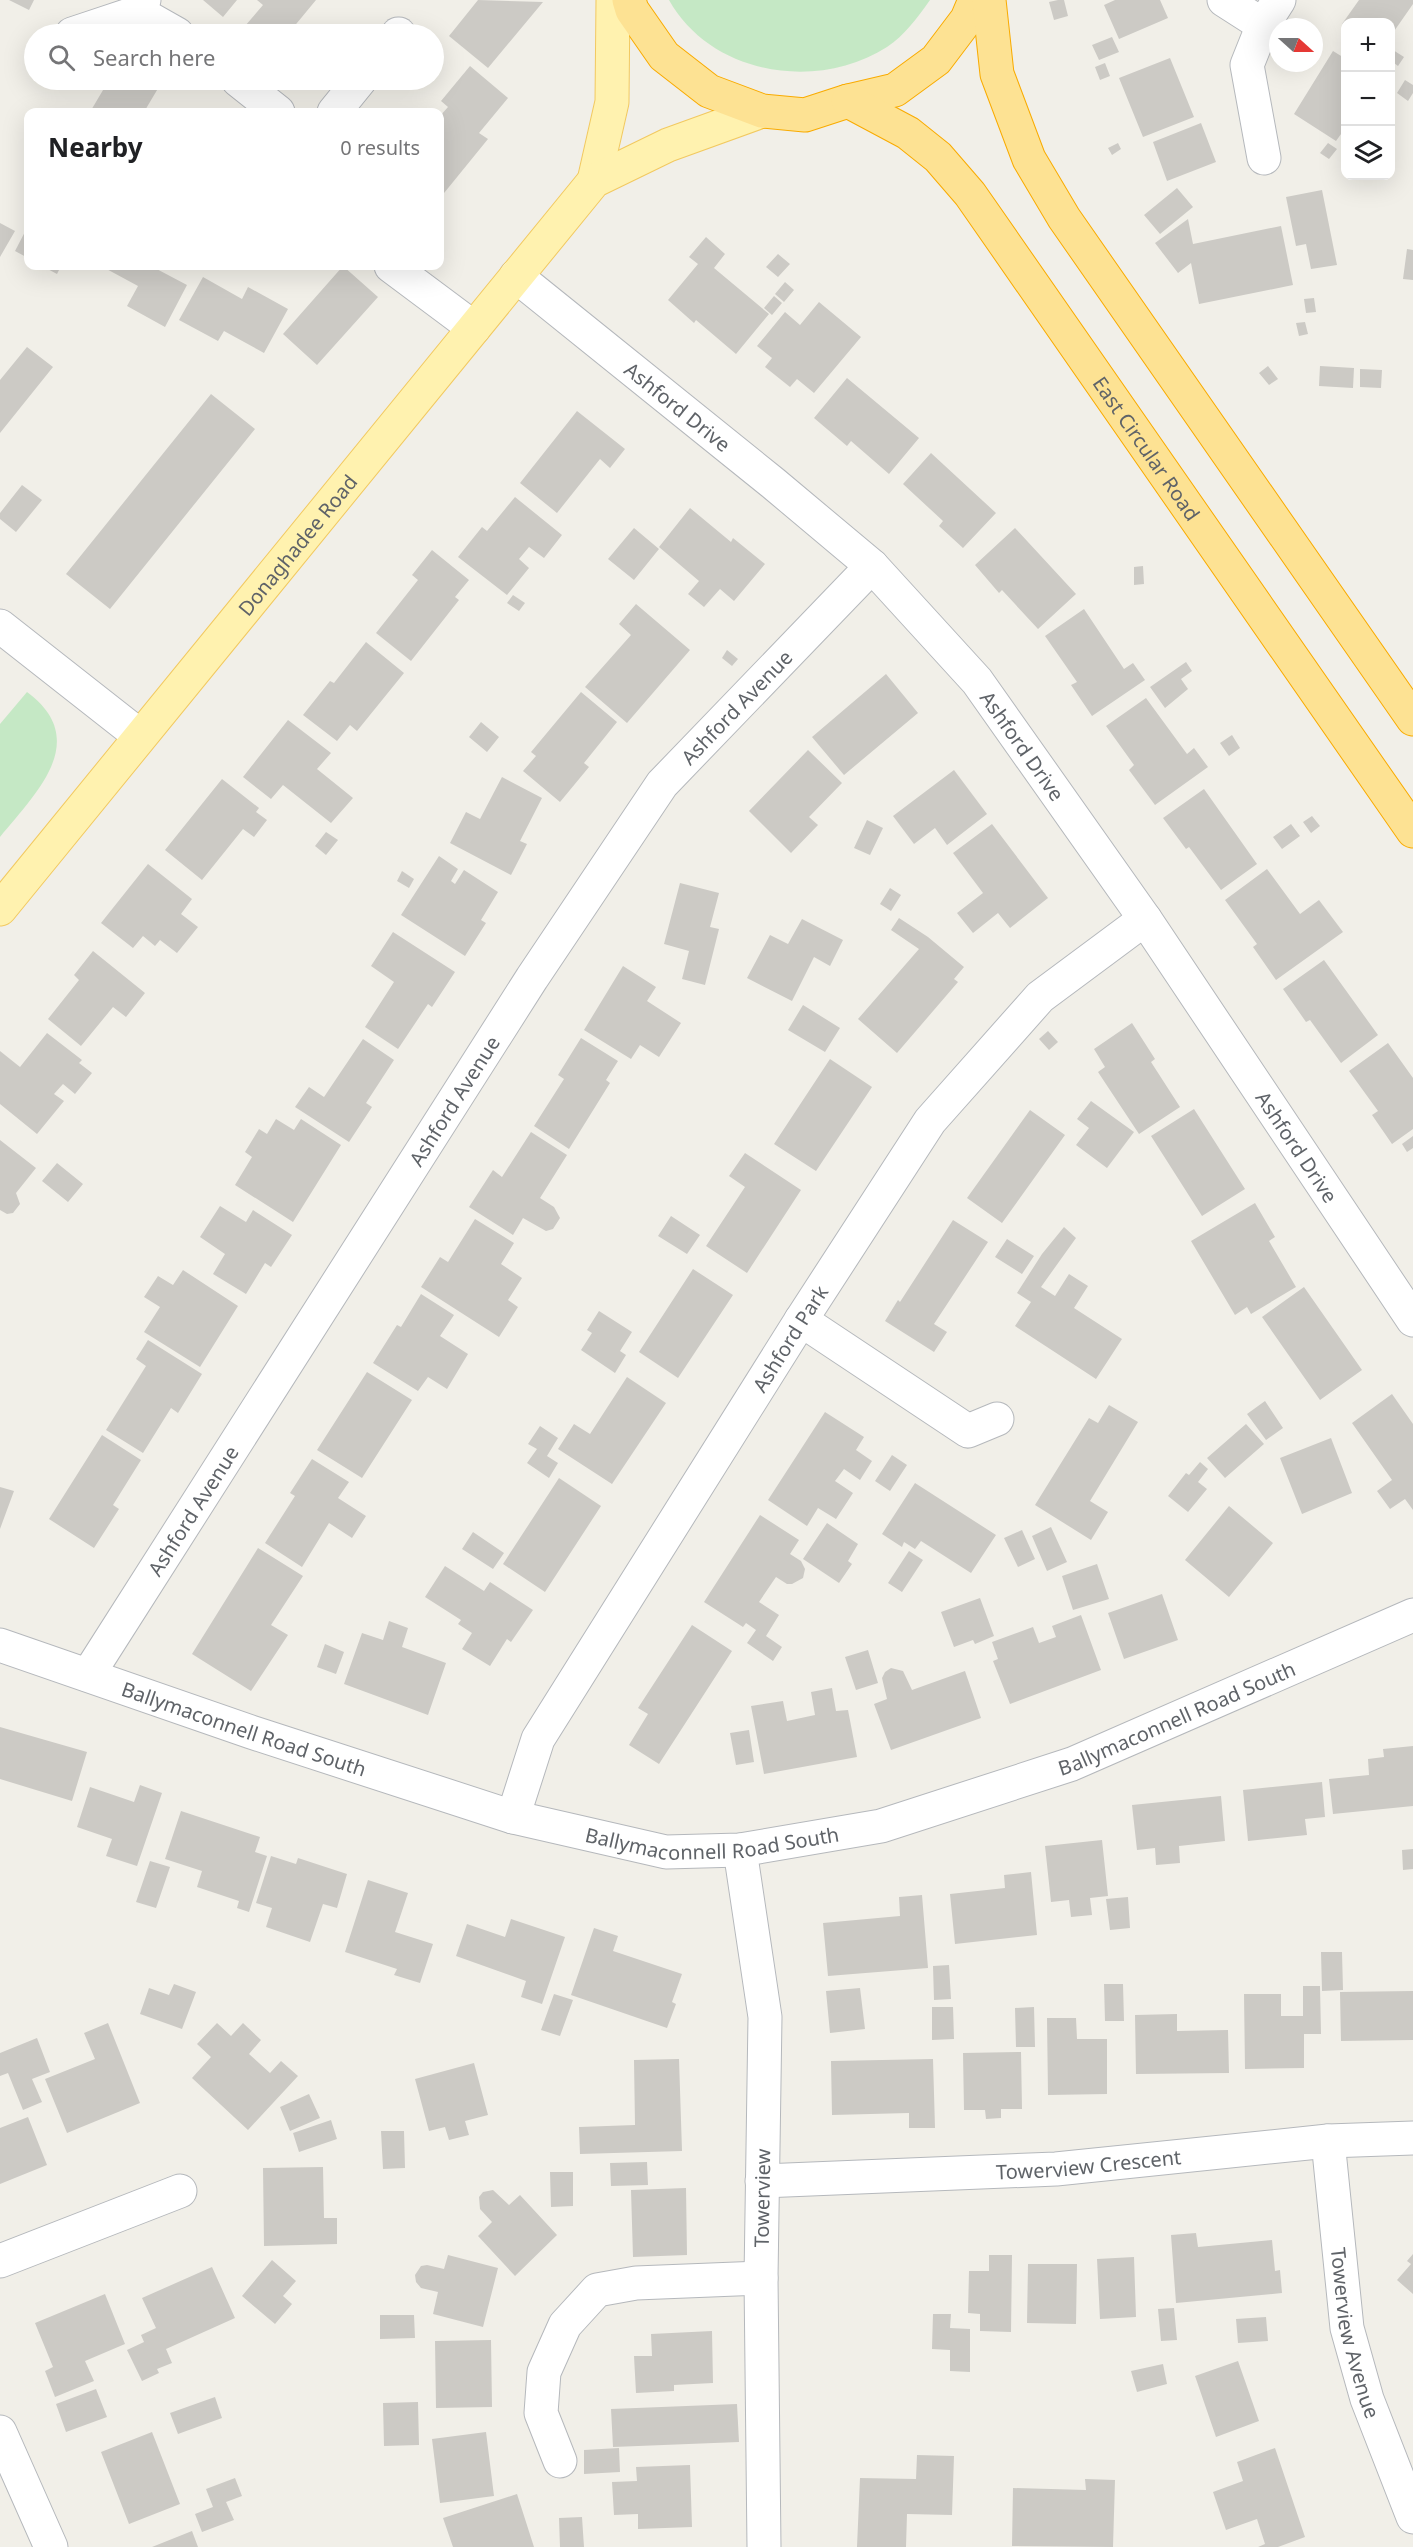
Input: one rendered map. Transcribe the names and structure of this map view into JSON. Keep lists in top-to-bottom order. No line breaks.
{"streets":{"highway":["East Circular Road"],"main road":["Donaghadee Road"],"street":["Ashford Drive","Ashford Avenue","Ashford Park","Ballymaconnell Road South","Towerview Crescent","Towerview","Towerview Avenue"]},"crossings":[["Ashford Drive","Donaghadee Road"],["Ashford Drive","Ashford Avenue"],["Ashford Drive","Ashford Park"],["Ashford Avenue","Ballymaconnell Road South"],["Ashford Park","Ballymaconnell Road South"],["Ballymaconnell Road South","Towerview"],["Towerview Crescent","Towerview"],["Towerview Crescent","Towerview Avenue"]],"north":"right","page":{"map_buttons":["+","−"],"search":"Search here","heading":["Nearby","0 results"]}}
